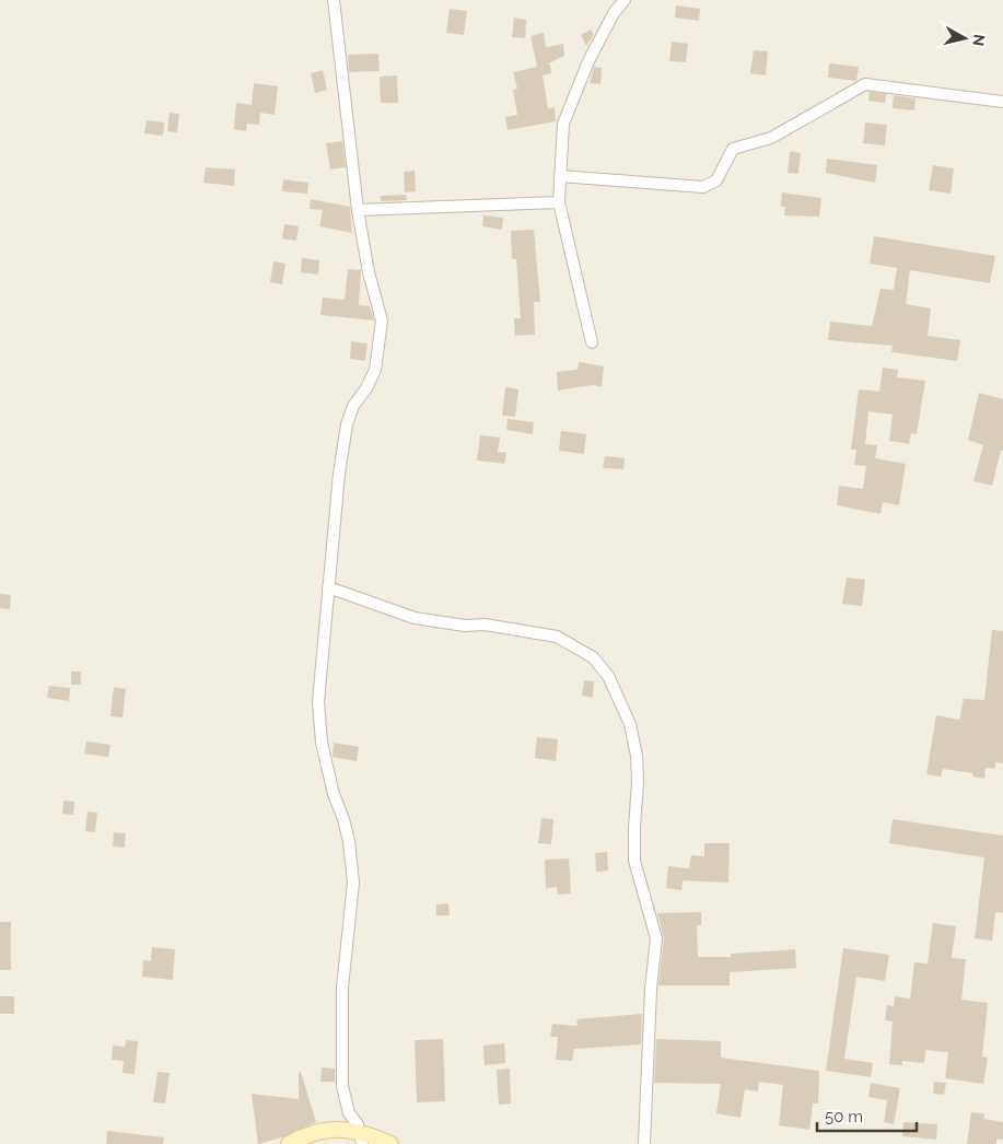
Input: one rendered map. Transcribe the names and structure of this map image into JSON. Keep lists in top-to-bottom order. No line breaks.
{"scale_bar":"50 m","north":"right"}
